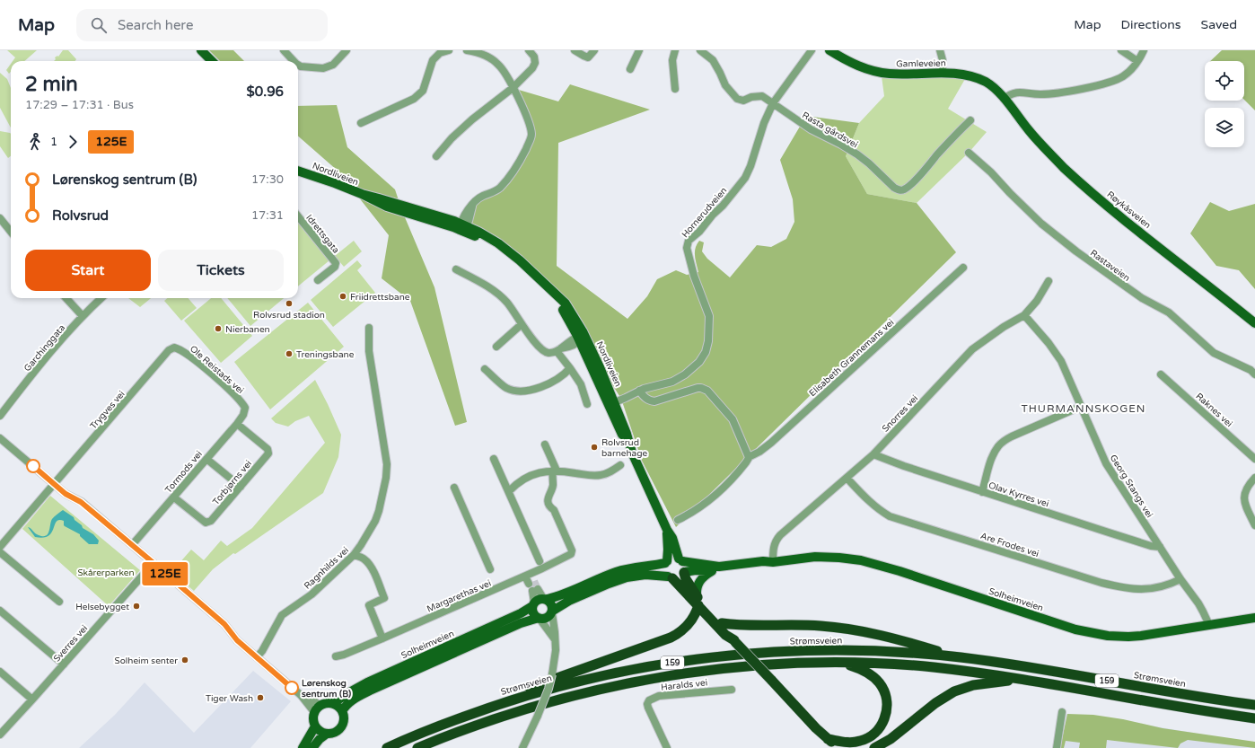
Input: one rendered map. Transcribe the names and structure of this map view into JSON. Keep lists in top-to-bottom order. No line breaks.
{"streets":{"highway":["Strømsveien","159"],"main road":["Gamleveien","Nordliveien","Røykåsveien","Solheimveien"],"street":["Rasta gårdsvei","Hornerudveien","Idrettsgata","Rastaveien","Garchinggata","Elisabeth Grannemans vei","Ole Reistads vei","Trygves vei","Raknes vei","Snorres vei","Tormods vei","Torbjørns vei","Georg Stangs vei","Olav Kyrres vei","Are Frodes vei","Ragnhilds vei","Margarethas vei","Sverres vei","Haralds vei"]},"crossings":[["Gamleveien","Røykåsveien"],["Rasta gårdsvei","Hornerudveien"],["Nordliveien","Hornerudveien"],["Nordliveien","Solheimveien"],["Ole Reistads vei","Trygves vei"],["Ole Reistads vei","Tormods vei"],["Snorres vei","Georg Stangs vei"],["Snorres vei","Olav Kyrres vei"],["Snorres vei","Are Frodes vei"],["Snorres vei","Solheimveien"],["Tormods vei","Torbjørns vei"],["Georg Stangs vei","Olav Kyrres vei"],["Georg Stangs vei","Are Frodes vei"],["Georg Stangs vei","Solheimveien"]],"districts":["THURMANNSKOGEN"],"parks":["Skårerparken"],"places":["Friidrettsbane","Rolvsrud stadion","Nierbanen","Treningsbane","Rolvsrud barnehage","Helsebygget","Solheim senter","Lørenskog sentrum (B)","Tiger Wash"],"lines":["bus line 125E"],"page":{"header":"Map","search":"Search here","nav":["Map","Directions","Saved"],"on_map":"125E","heading":["2 min","17:29 – 17:31 · Bus","$0.96"],"legs":["1","125E"],"list":[{"name":"Lørenskog sentrum (B)","value":"17:30"},{"name":"Rolvsrud","value":"17:31"}],"buttons":["Start","Tickets"]}}
